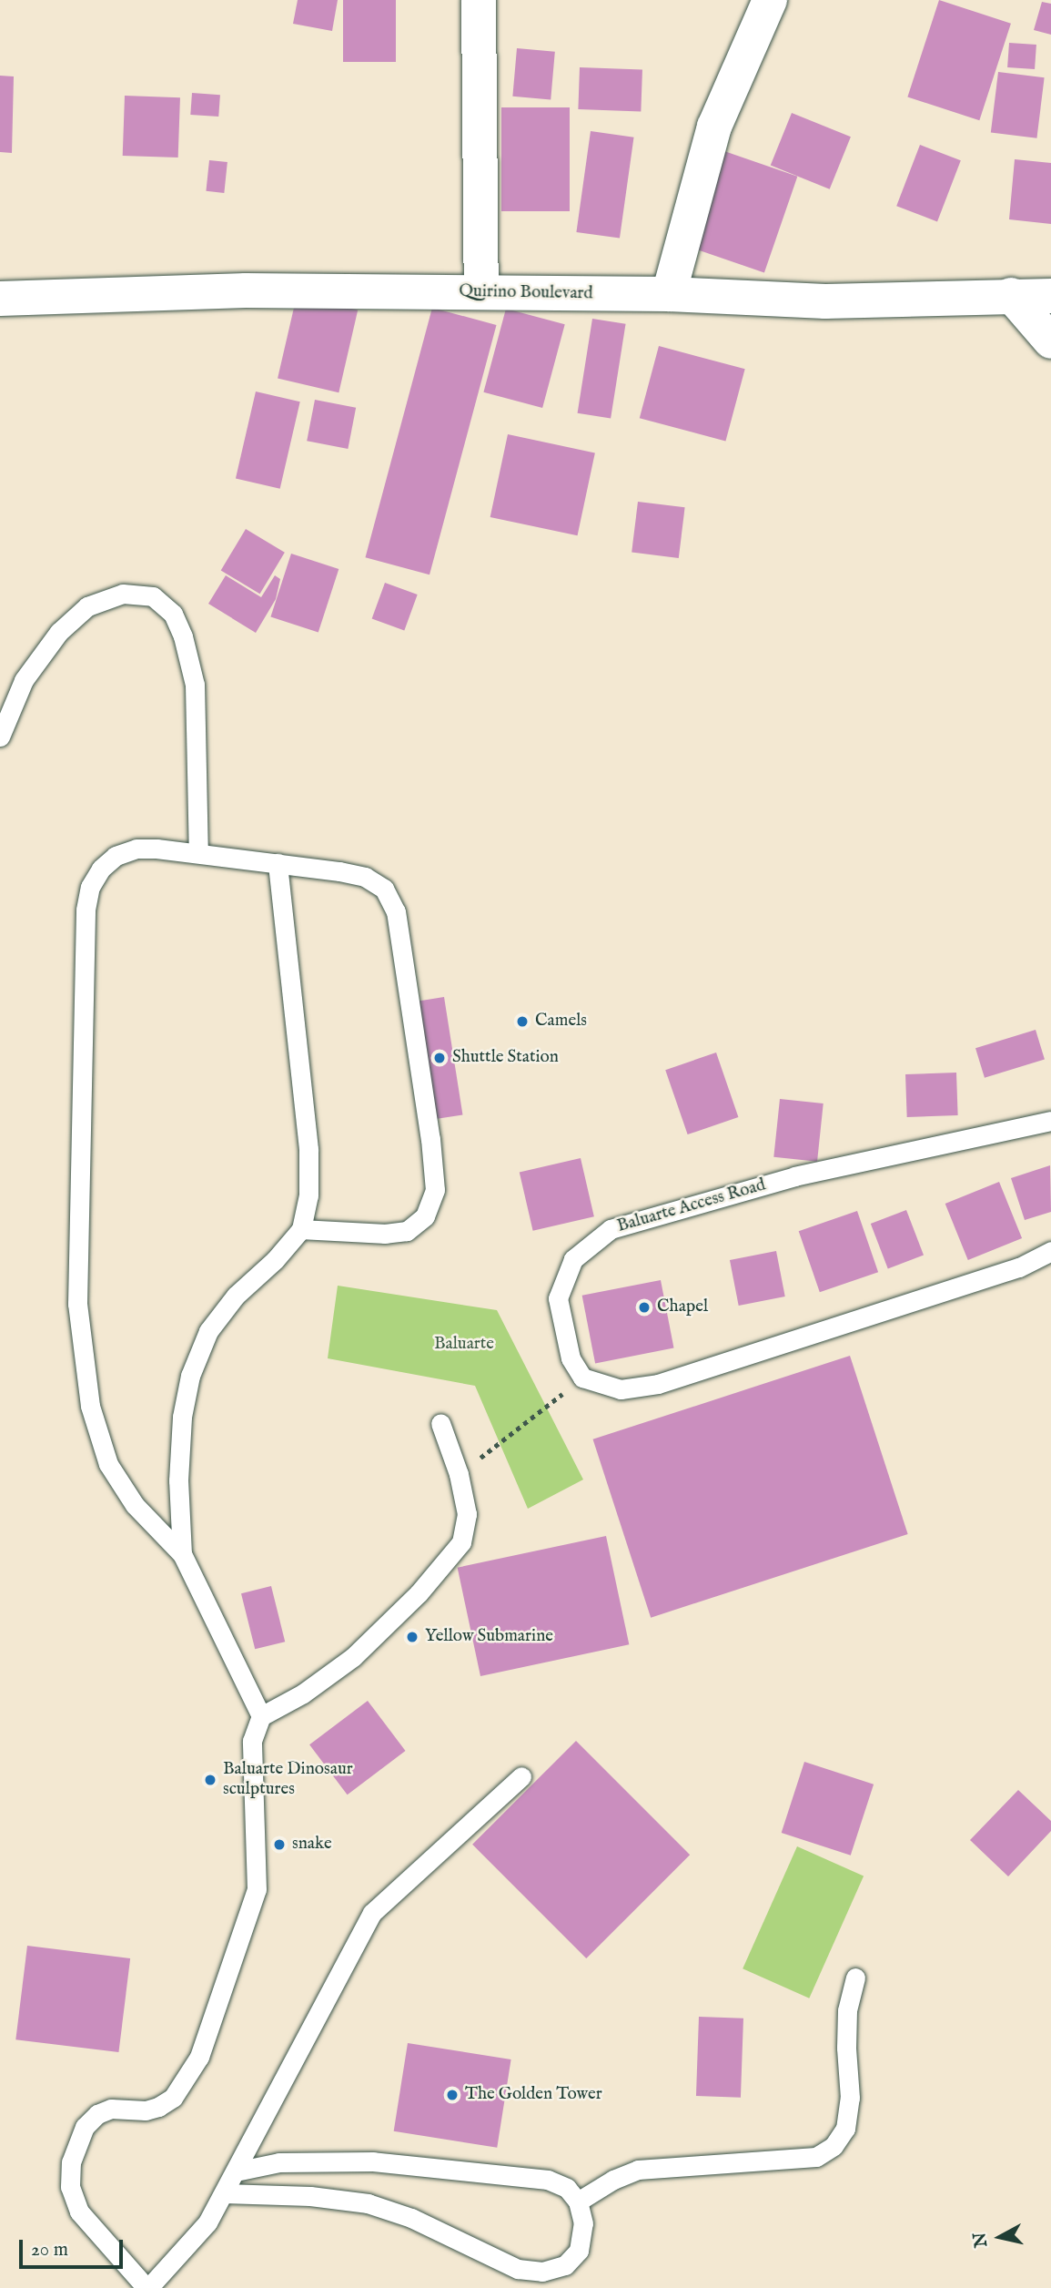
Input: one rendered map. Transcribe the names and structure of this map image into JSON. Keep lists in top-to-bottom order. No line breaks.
{"streets":{"main road":["Quirino Boulevard"],"lane":["Baluarte Access Road"]},"parks":["Baluarte"],"places":["Camels","Shuttle Station","Chapel","Yellow Submarine","Baluarte Dinosaur sculptures","snake","The Golden Tower"],"scale_bar":"20 m","north":"left"}
